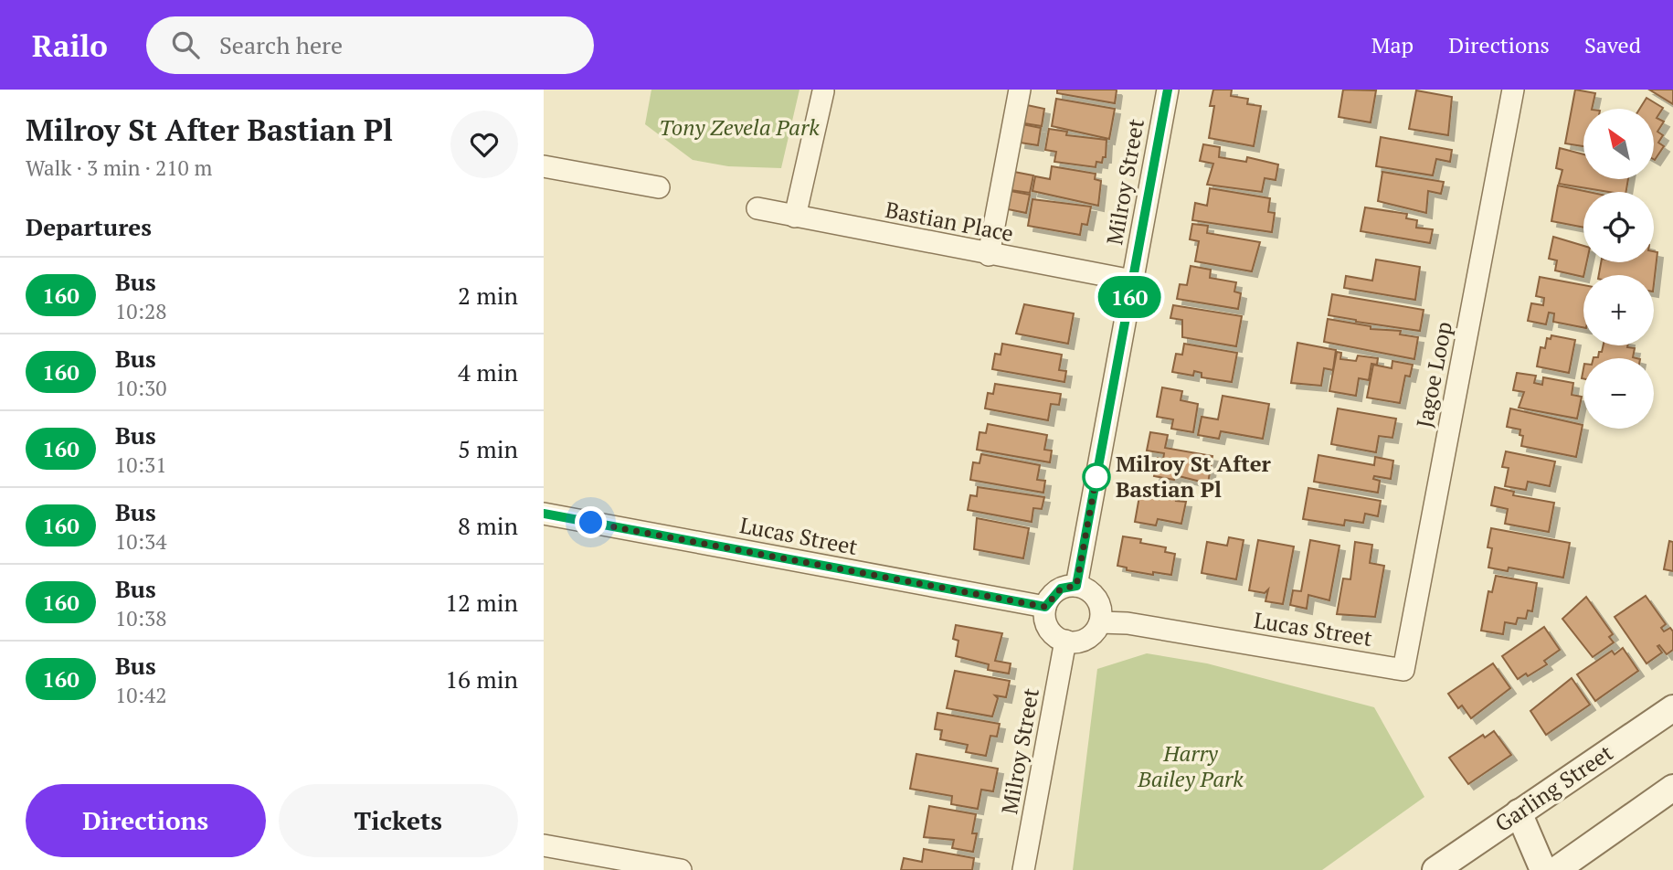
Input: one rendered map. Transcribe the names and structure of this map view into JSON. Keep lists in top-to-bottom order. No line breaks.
{"streets":{"street":["Milroy Street","Bastian Place","Jagoe Loop","Lucas Street","Garling Street"]},"crossings":[["Milroy Street","Bastian Place"],["Milroy Street","Lucas Street"],["Jagoe Loop","Lucas Street"]],"parks":["Tony Zevela Park","Harry Bailey Park"],"places":["Milroy St After Bastian Pl"],"lines":["bus line 160"],"north":"top left","page":{"header":"Railo","search":"Search here","nav":["Map","Directions","Saved"],"heading":[["Milroy St After Bastian Pl","Walk · 3 min · 210 m"],"Departures"],"on_map":"160","map_buttons":["+","−"],"list":[{"mark":"160","name":"Bus","note":"10:28","value":"2 min"},{"mark":"160","name":"Bus","note":"10:30","value":"4 min"},{"mark":"160","name":"Bus","note":"10:31","value":"5 min"},{"mark":"160","name":"Bus","note":"10:34","value":"8 min"},{"mark":"160","name":"Bus","note":"10:38","value":"12 min"},{"mark":"160","name":"Bus","note":"10:42","value":"16 min"}],"buttons":["Directions","Tickets"]}}
